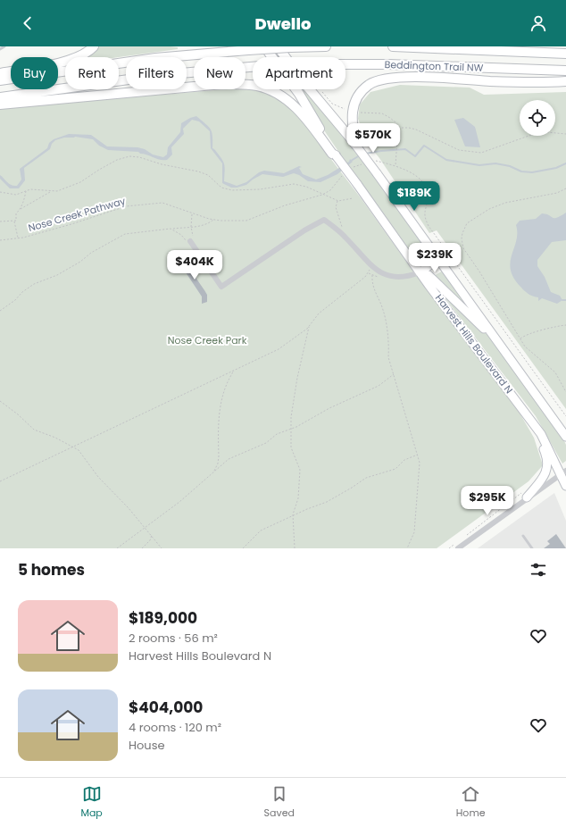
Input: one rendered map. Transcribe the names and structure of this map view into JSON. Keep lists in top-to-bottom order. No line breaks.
{"streets":{"main road":["Beddington Trail NW","Harvest Hills Boulevard N"],"path":["Nose Creek Pathway"]},"parks":["Nose Creek Park"],"page":{"header":"Dwello","chip":["Buy","Rent","Filters","New","Apartment"],"price":["$570K","$189K","$239K","$404K","$295K"],"heading":"5 homes","list":[{"name":"$189,000","note":"2 rooms · 56 m² · Harvest Hills Boulevard N"},{"name":"$404,000","note":"4 rooms · 120 m² · House"}],"tabs":["Map","Saved","Home"]}}
